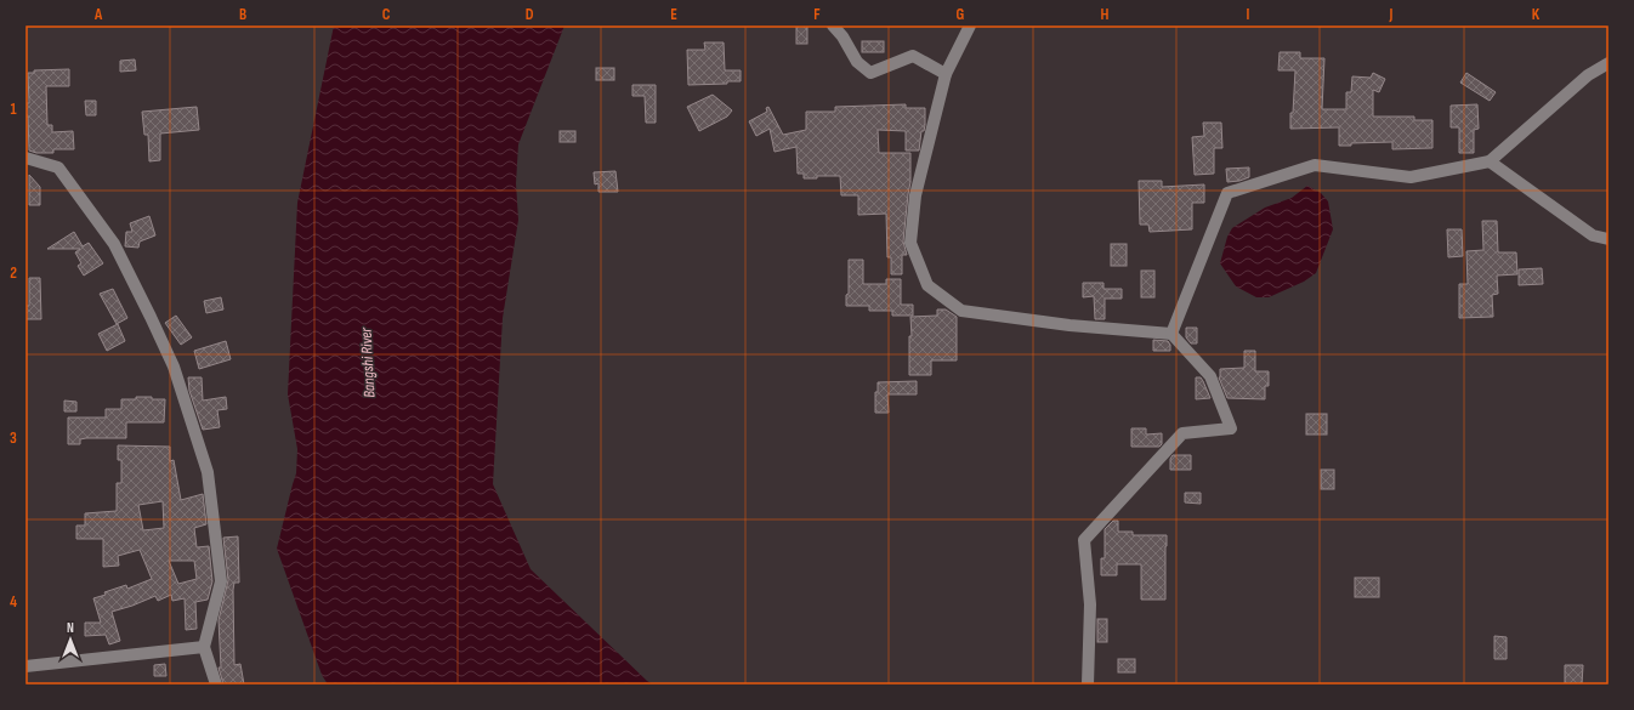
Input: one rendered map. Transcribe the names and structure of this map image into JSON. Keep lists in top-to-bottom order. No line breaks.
{"water":["Bangshi River"],"north":"top","grid":{"columns":["A","B","C","D","E","F","G","H","I","J","K"],"rows":["1","2","3","4"]}}
